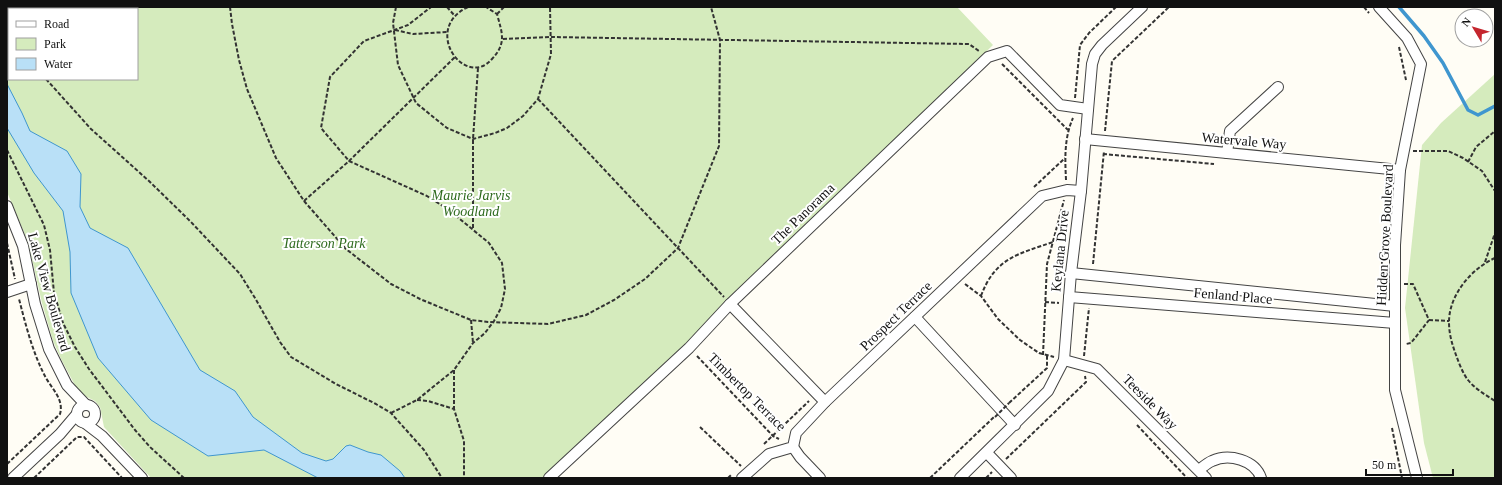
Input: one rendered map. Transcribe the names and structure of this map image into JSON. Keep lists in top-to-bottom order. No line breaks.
{"streets":{"street":["Watervale Way","The Panorama","Hidden Grove Boulevard","Keylana Drive","Lake View Boulevard","Fenland Place","Prospect Terrace","Teeside Way"],"path":["Timbertop Terrace"]},"crossings":[["Watervale Way","Hidden Grove Boulevard"],["Watervale Way","Keylana Drive"],["The Panorama","Keylana Drive"],["The Panorama","Timbertop Terrace"],["Hidden Grove Boulevard","Fenland Place"],["Keylana Drive","Fenland Place"],["Keylana Drive","Prospect Terrace"],["Keylana Drive","Teeside Way"],["Prospect Terrace","Timbertop Terrace"]],"parks":["Maurie Jarvis Woodland","Tatterson Park"],"legend":["Road","Park","Water"],"scale_bar":"50 m","north":"top left"}
